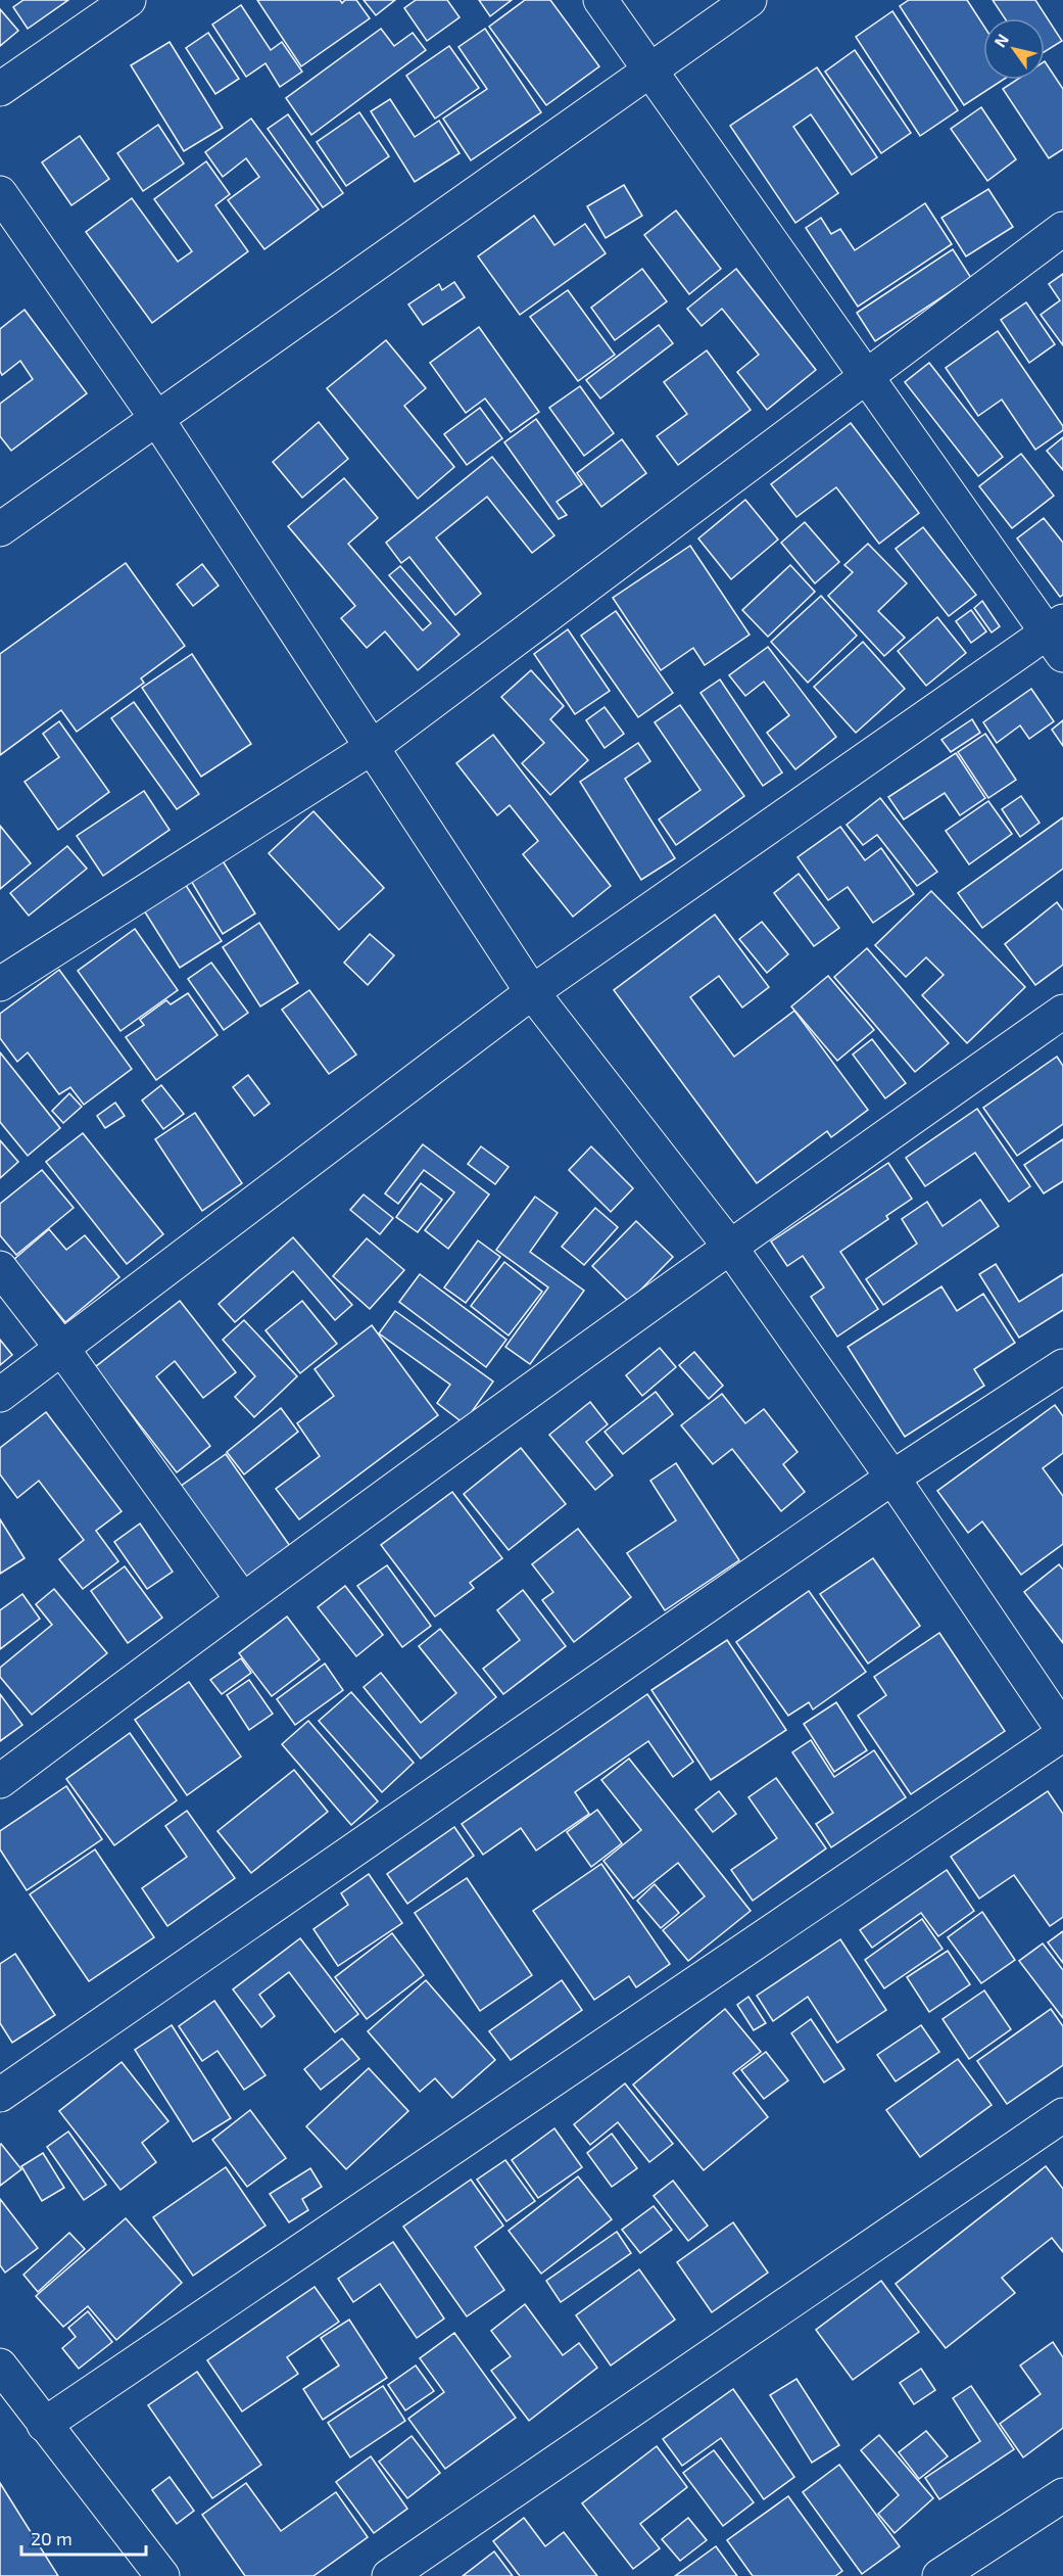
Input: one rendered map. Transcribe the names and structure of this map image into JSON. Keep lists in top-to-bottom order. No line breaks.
{"scale_bar":"20 m","north":"top left"}
